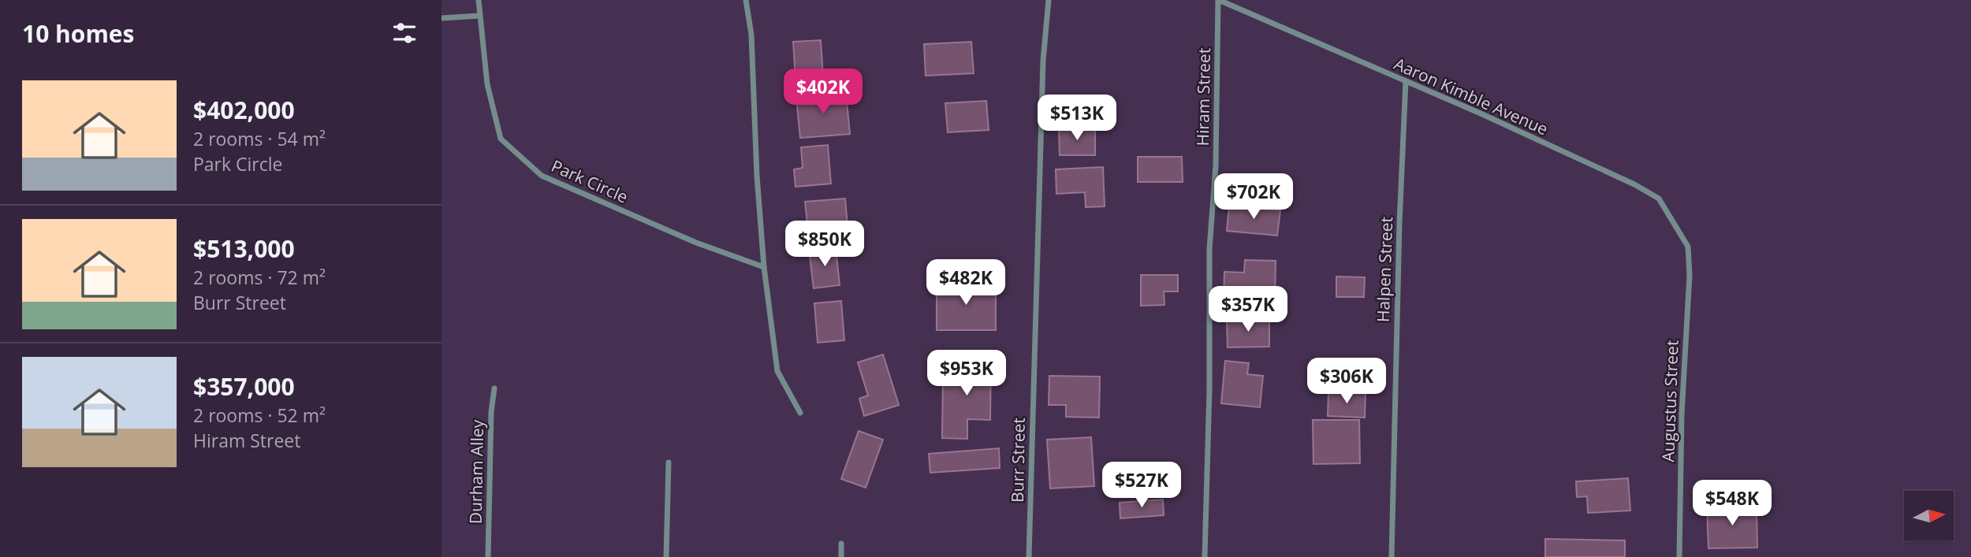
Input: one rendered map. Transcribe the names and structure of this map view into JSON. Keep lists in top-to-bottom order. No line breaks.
{"streets":{"street":["Aaron Kimble Avenue","Hiram Street","Park Circle","Halpen Street","Augustus Street","Burr Street","Durham Alley"]},"crossings":[["Aaron Kimble Avenue","Hiram Street"],["Aaron Kimble Avenue","Halpen Street"],["Aaron Kimble Avenue","Augustus Street"]],"north":"right","page":{"heading":"10 homes","list":[{"name":"$402,000","note":"2 rooms · 54 m² · Park Circle"},{"name":"$513,000","note":"2 rooms · 72 m² · Burr Street"},{"name":"$357,000","note":"2 rooms · 52 m² · Hiram Street"}],"price":["$402K","$513K","$702K","$850K","$482K","$357K","$953K","$306K","$527K","$548K"]}}
